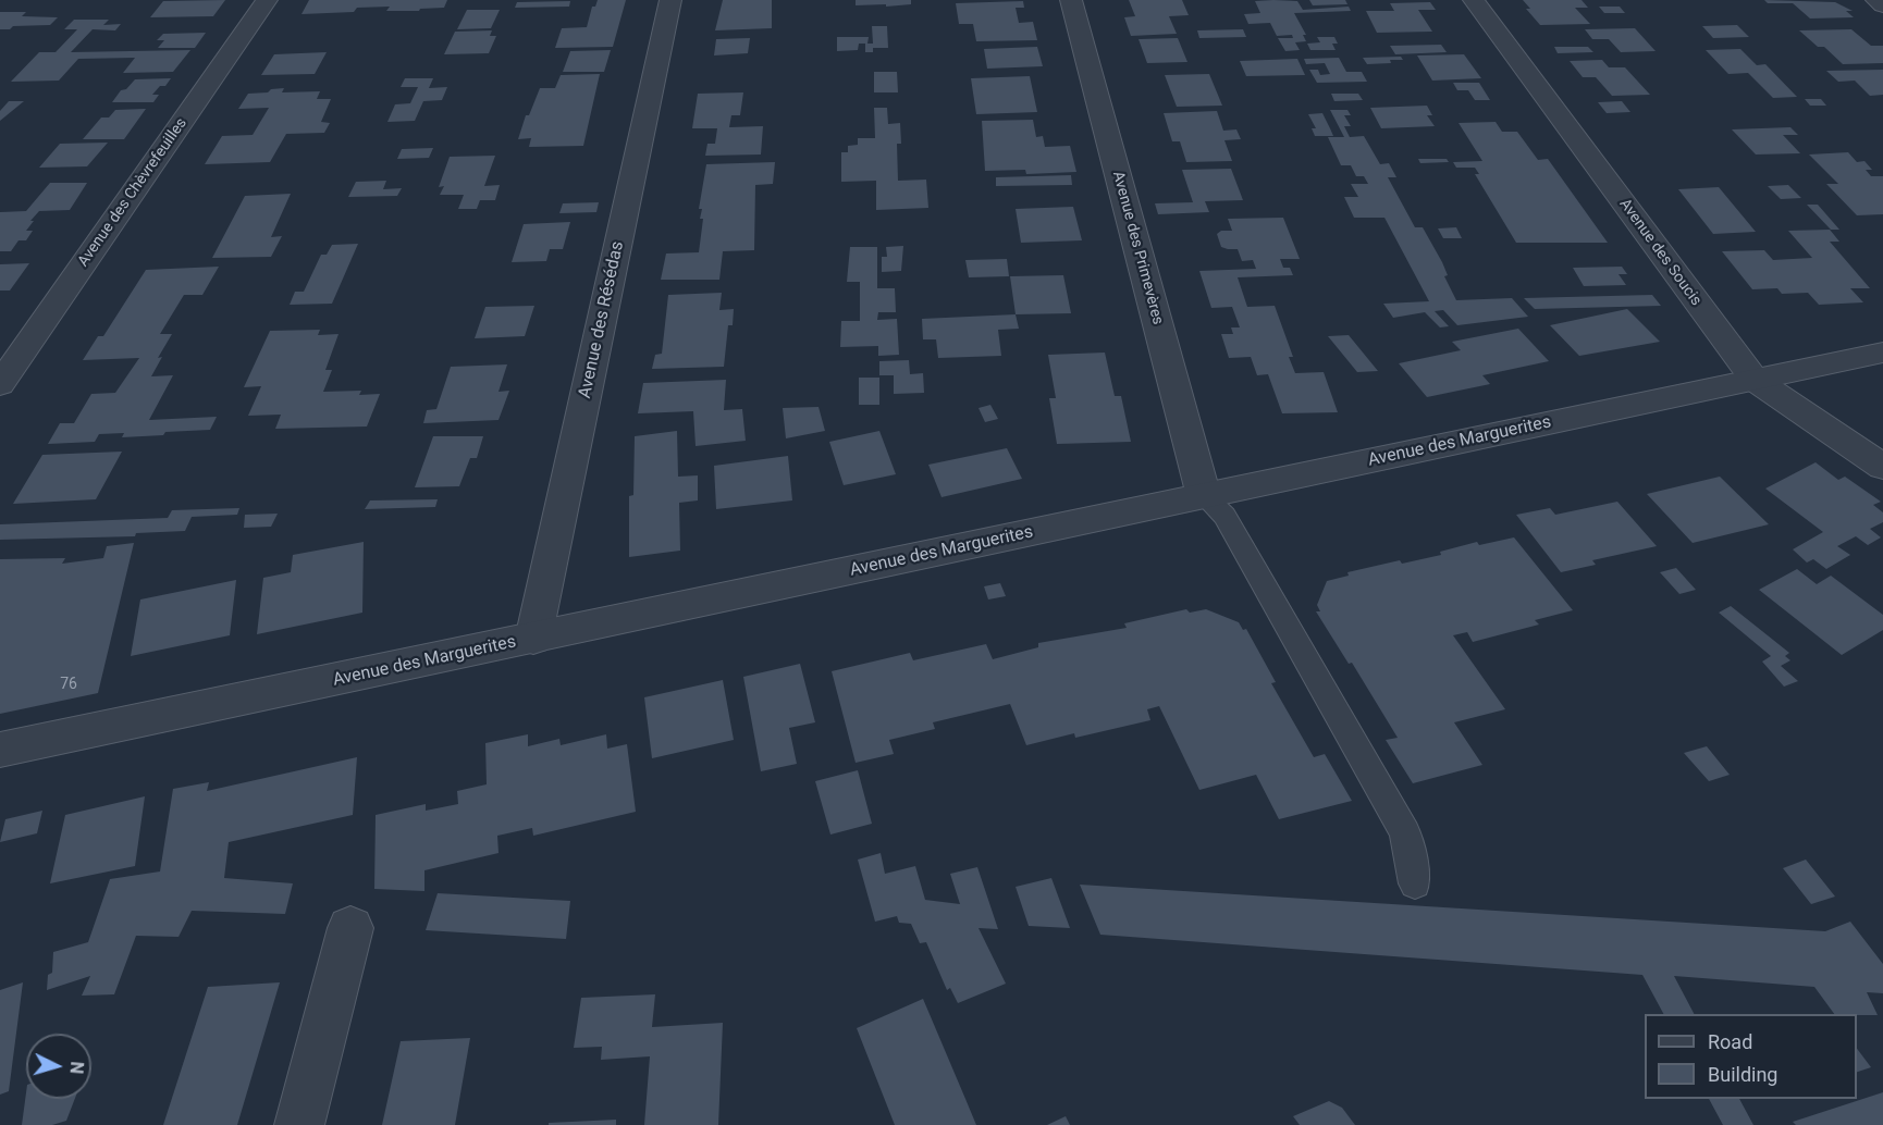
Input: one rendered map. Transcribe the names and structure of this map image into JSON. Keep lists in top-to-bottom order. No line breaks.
{"streets":{"street":["Avenue des Chèvrefeuilles","Avenue des Primevères","Avenue des Soucis","Avenue des Résédas","Avenue des Marguerites"]},"crossings":[["Avenue des Primevères","Avenue des Marguerites"],["Avenue des Soucis","Avenue des Marguerites"],["Avenue des Résédas","Avenue des Marguerites"]],"house_numbers":["76"],"legend":["Road","Building"],"north":"right"}
